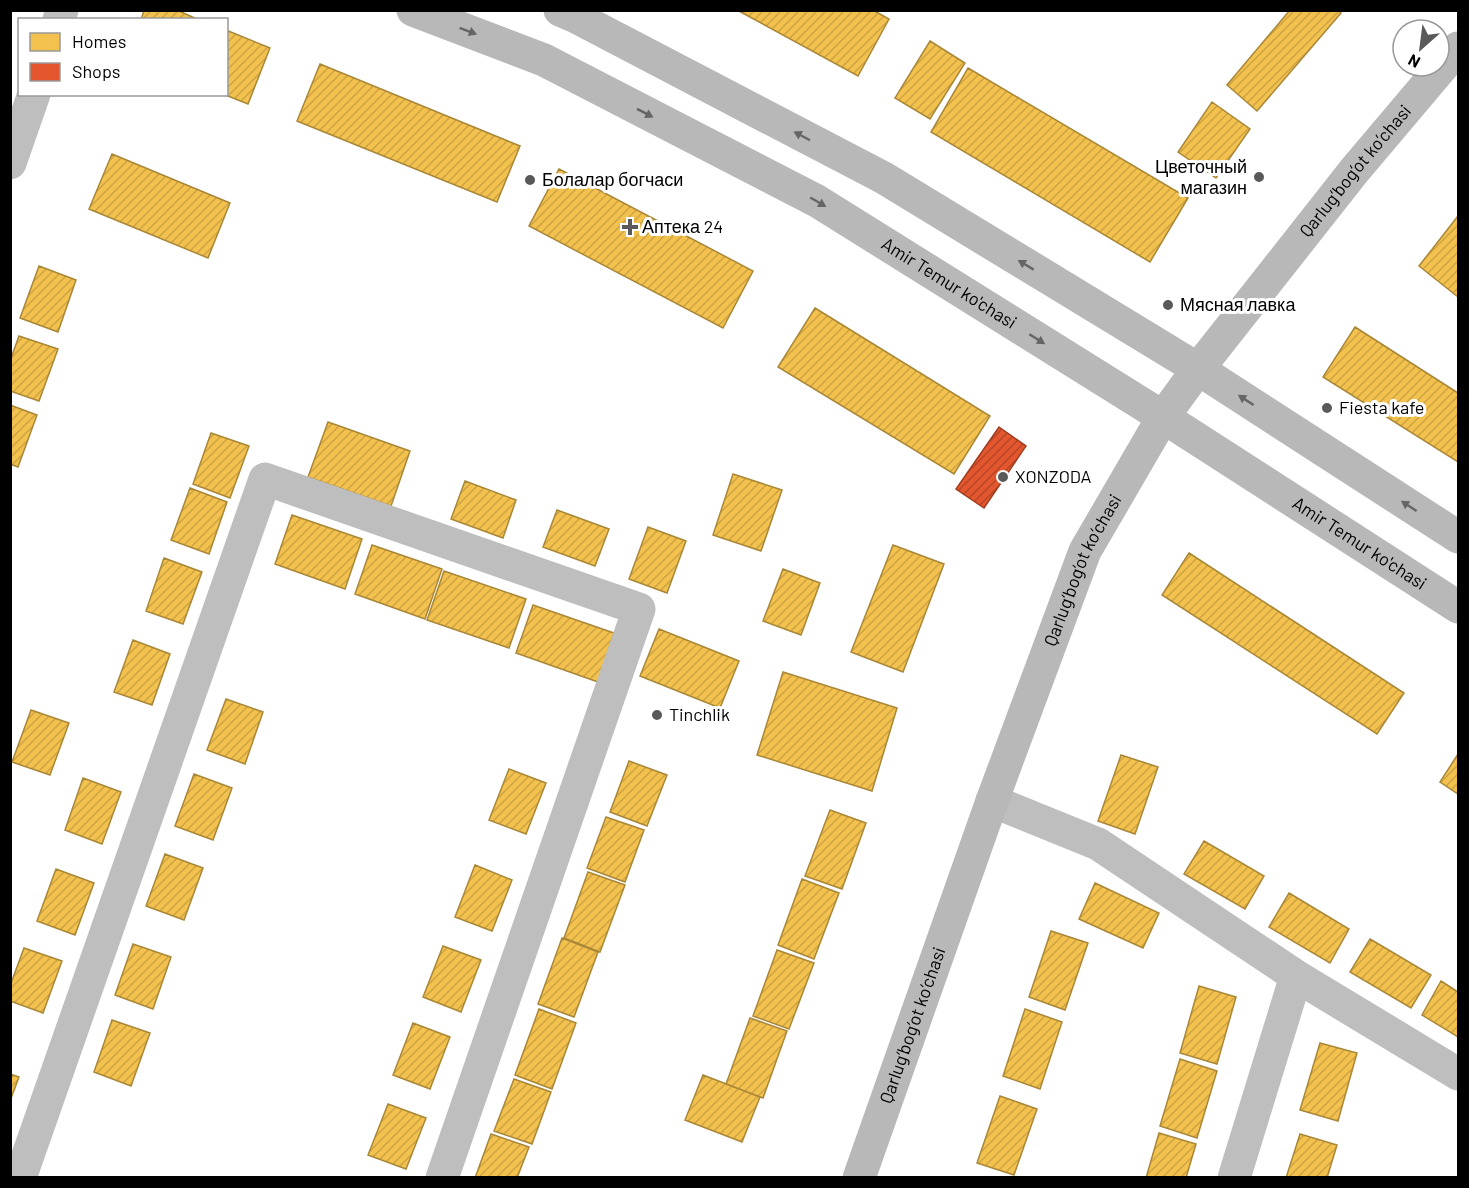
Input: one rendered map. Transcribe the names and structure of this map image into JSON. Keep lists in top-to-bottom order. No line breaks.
{"streets":{"main road":["Qarlug‘bog‘ot ko‘chasi","Amir Temur ko'chasi"]},"crossings":[["Qarlug‘bog‘ot ko‘chasi","Amir Temur ko'chasi"]],"places":{"other":["Цветочный магазин","Болалар богчаси","Мясная лавка","Fiesta kafe","XONZODA","Tinchlik"],"health":["Аптека 24"]},"legend":["Homes","Shops"],"north":"bottom left"}
